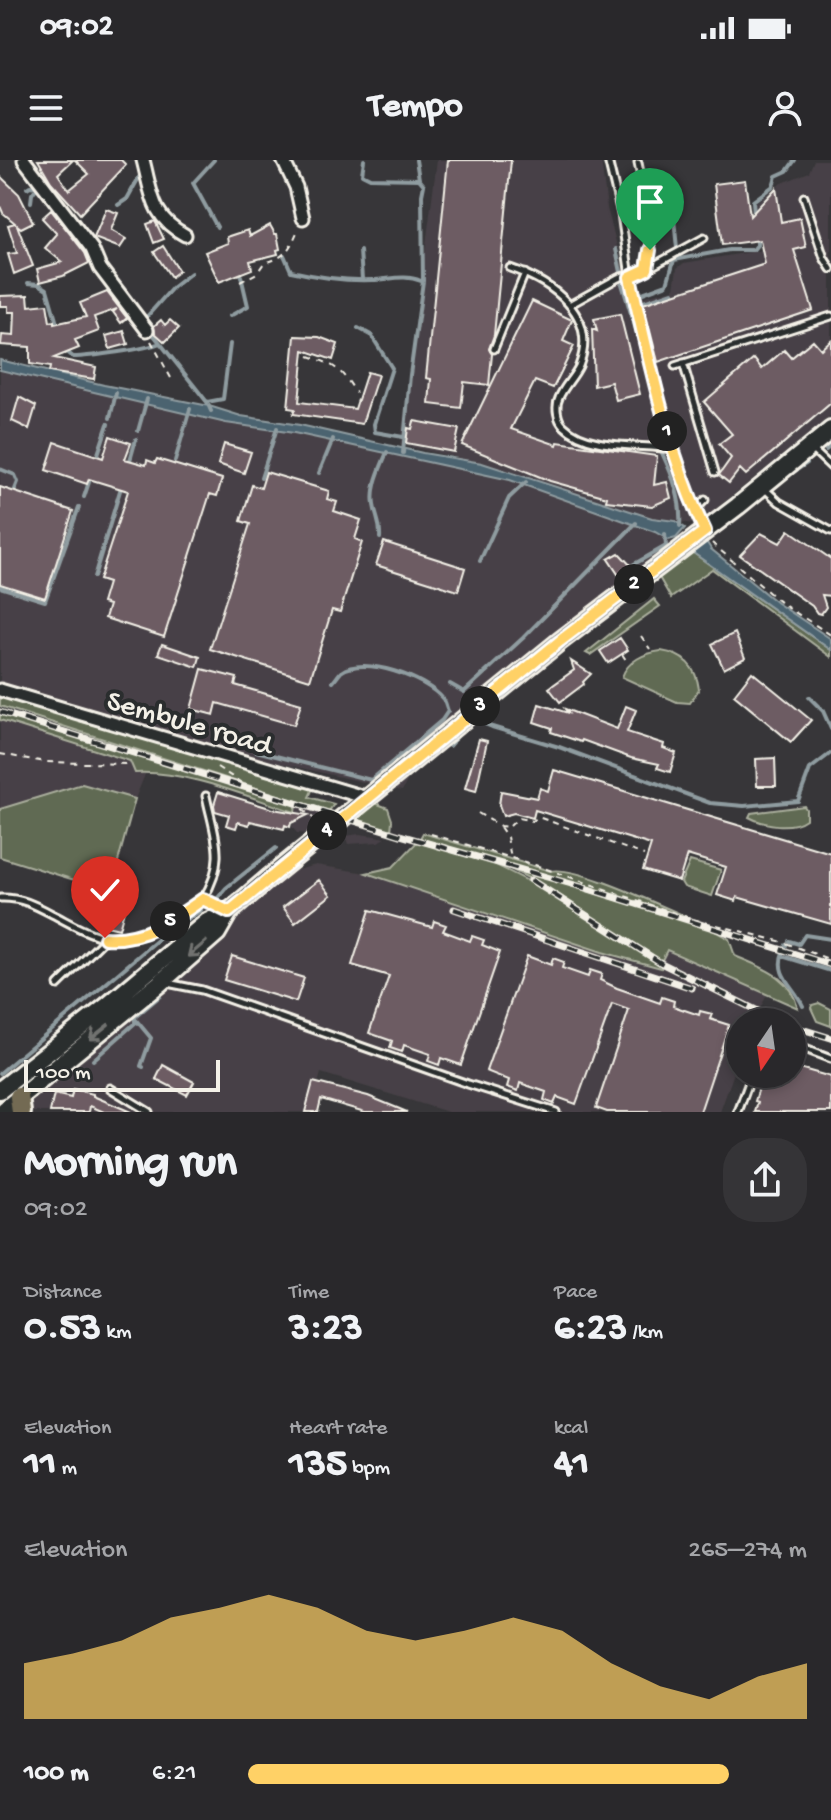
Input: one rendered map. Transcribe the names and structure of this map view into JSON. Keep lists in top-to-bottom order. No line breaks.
{"streets":{"street":["Sembule road"]},"scale_bar":"100 m","north":"bottom","page":{"status":"09:02","header":"Tempo","pins":["1","2","3","4","5"],"scale":"100 m","heading":["Morning run","09:02"],"stats":[["Distance","0.53 km"],["Time","3:23"],["Pace","6:23 /km"],["Elevation","11 m"],["Heart rate","135 bpm"],["kcal","41"]],"chart":["Elevation","265–274 m"],"list":[{"name":"100 m","note":"6:21"}]}}
